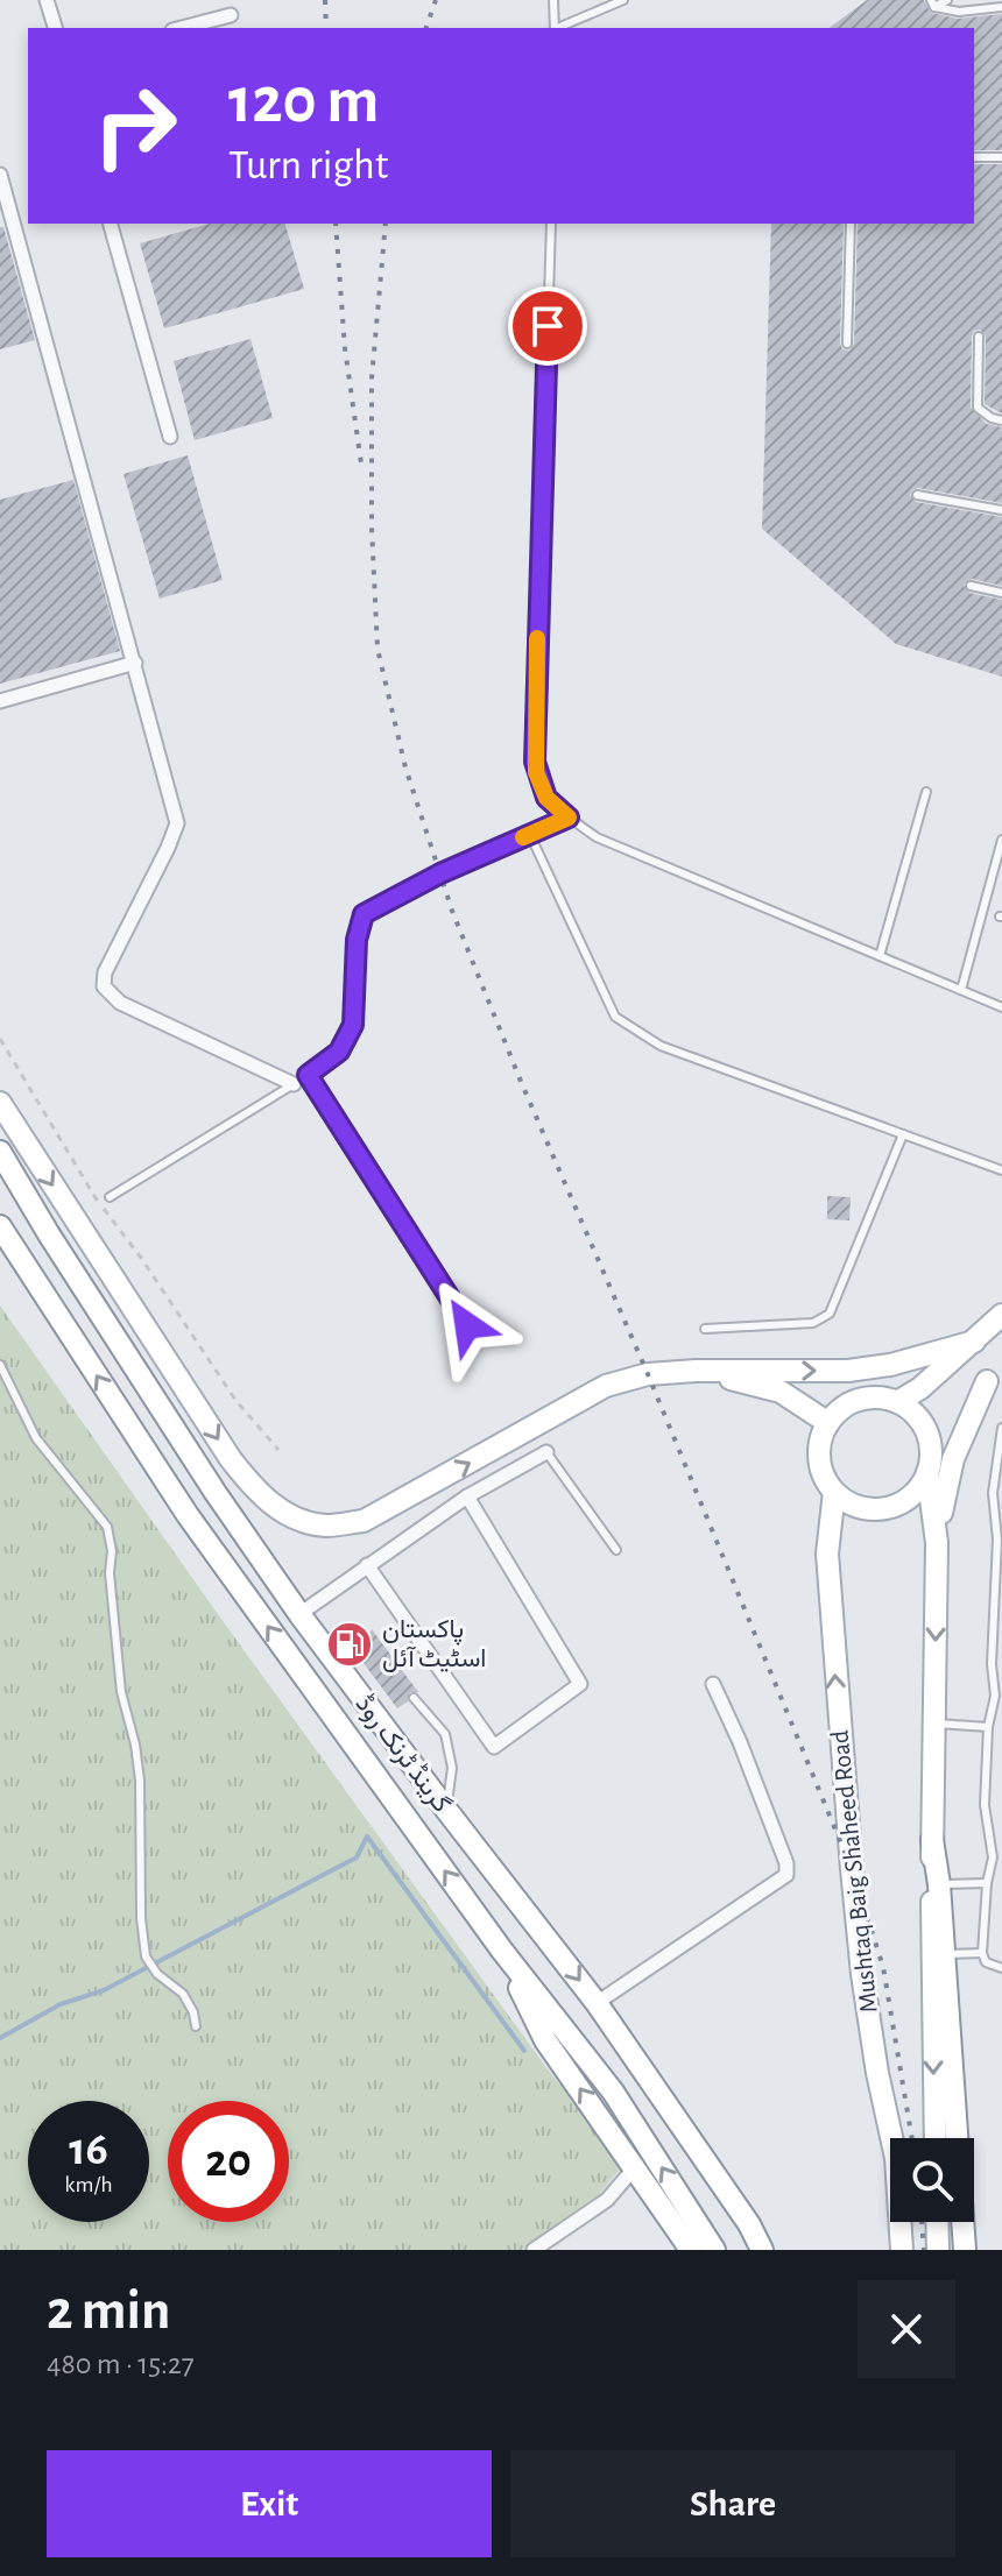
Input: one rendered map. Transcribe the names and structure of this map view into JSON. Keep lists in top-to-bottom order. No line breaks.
{"streets":{"main road":["گرینڈ ٹرنک روڈ","Mushtaq Baig Shaheed Road"]},"places":{"fuel station":["پاکستان اسٹیٹ آئل"]},"page":{"turn":["120 m","Turn right"],"speed":"16 km/h","limit":"20","heading":["2 min","480 m · 15:27"],"buttons":["Exit","Share"]}}
